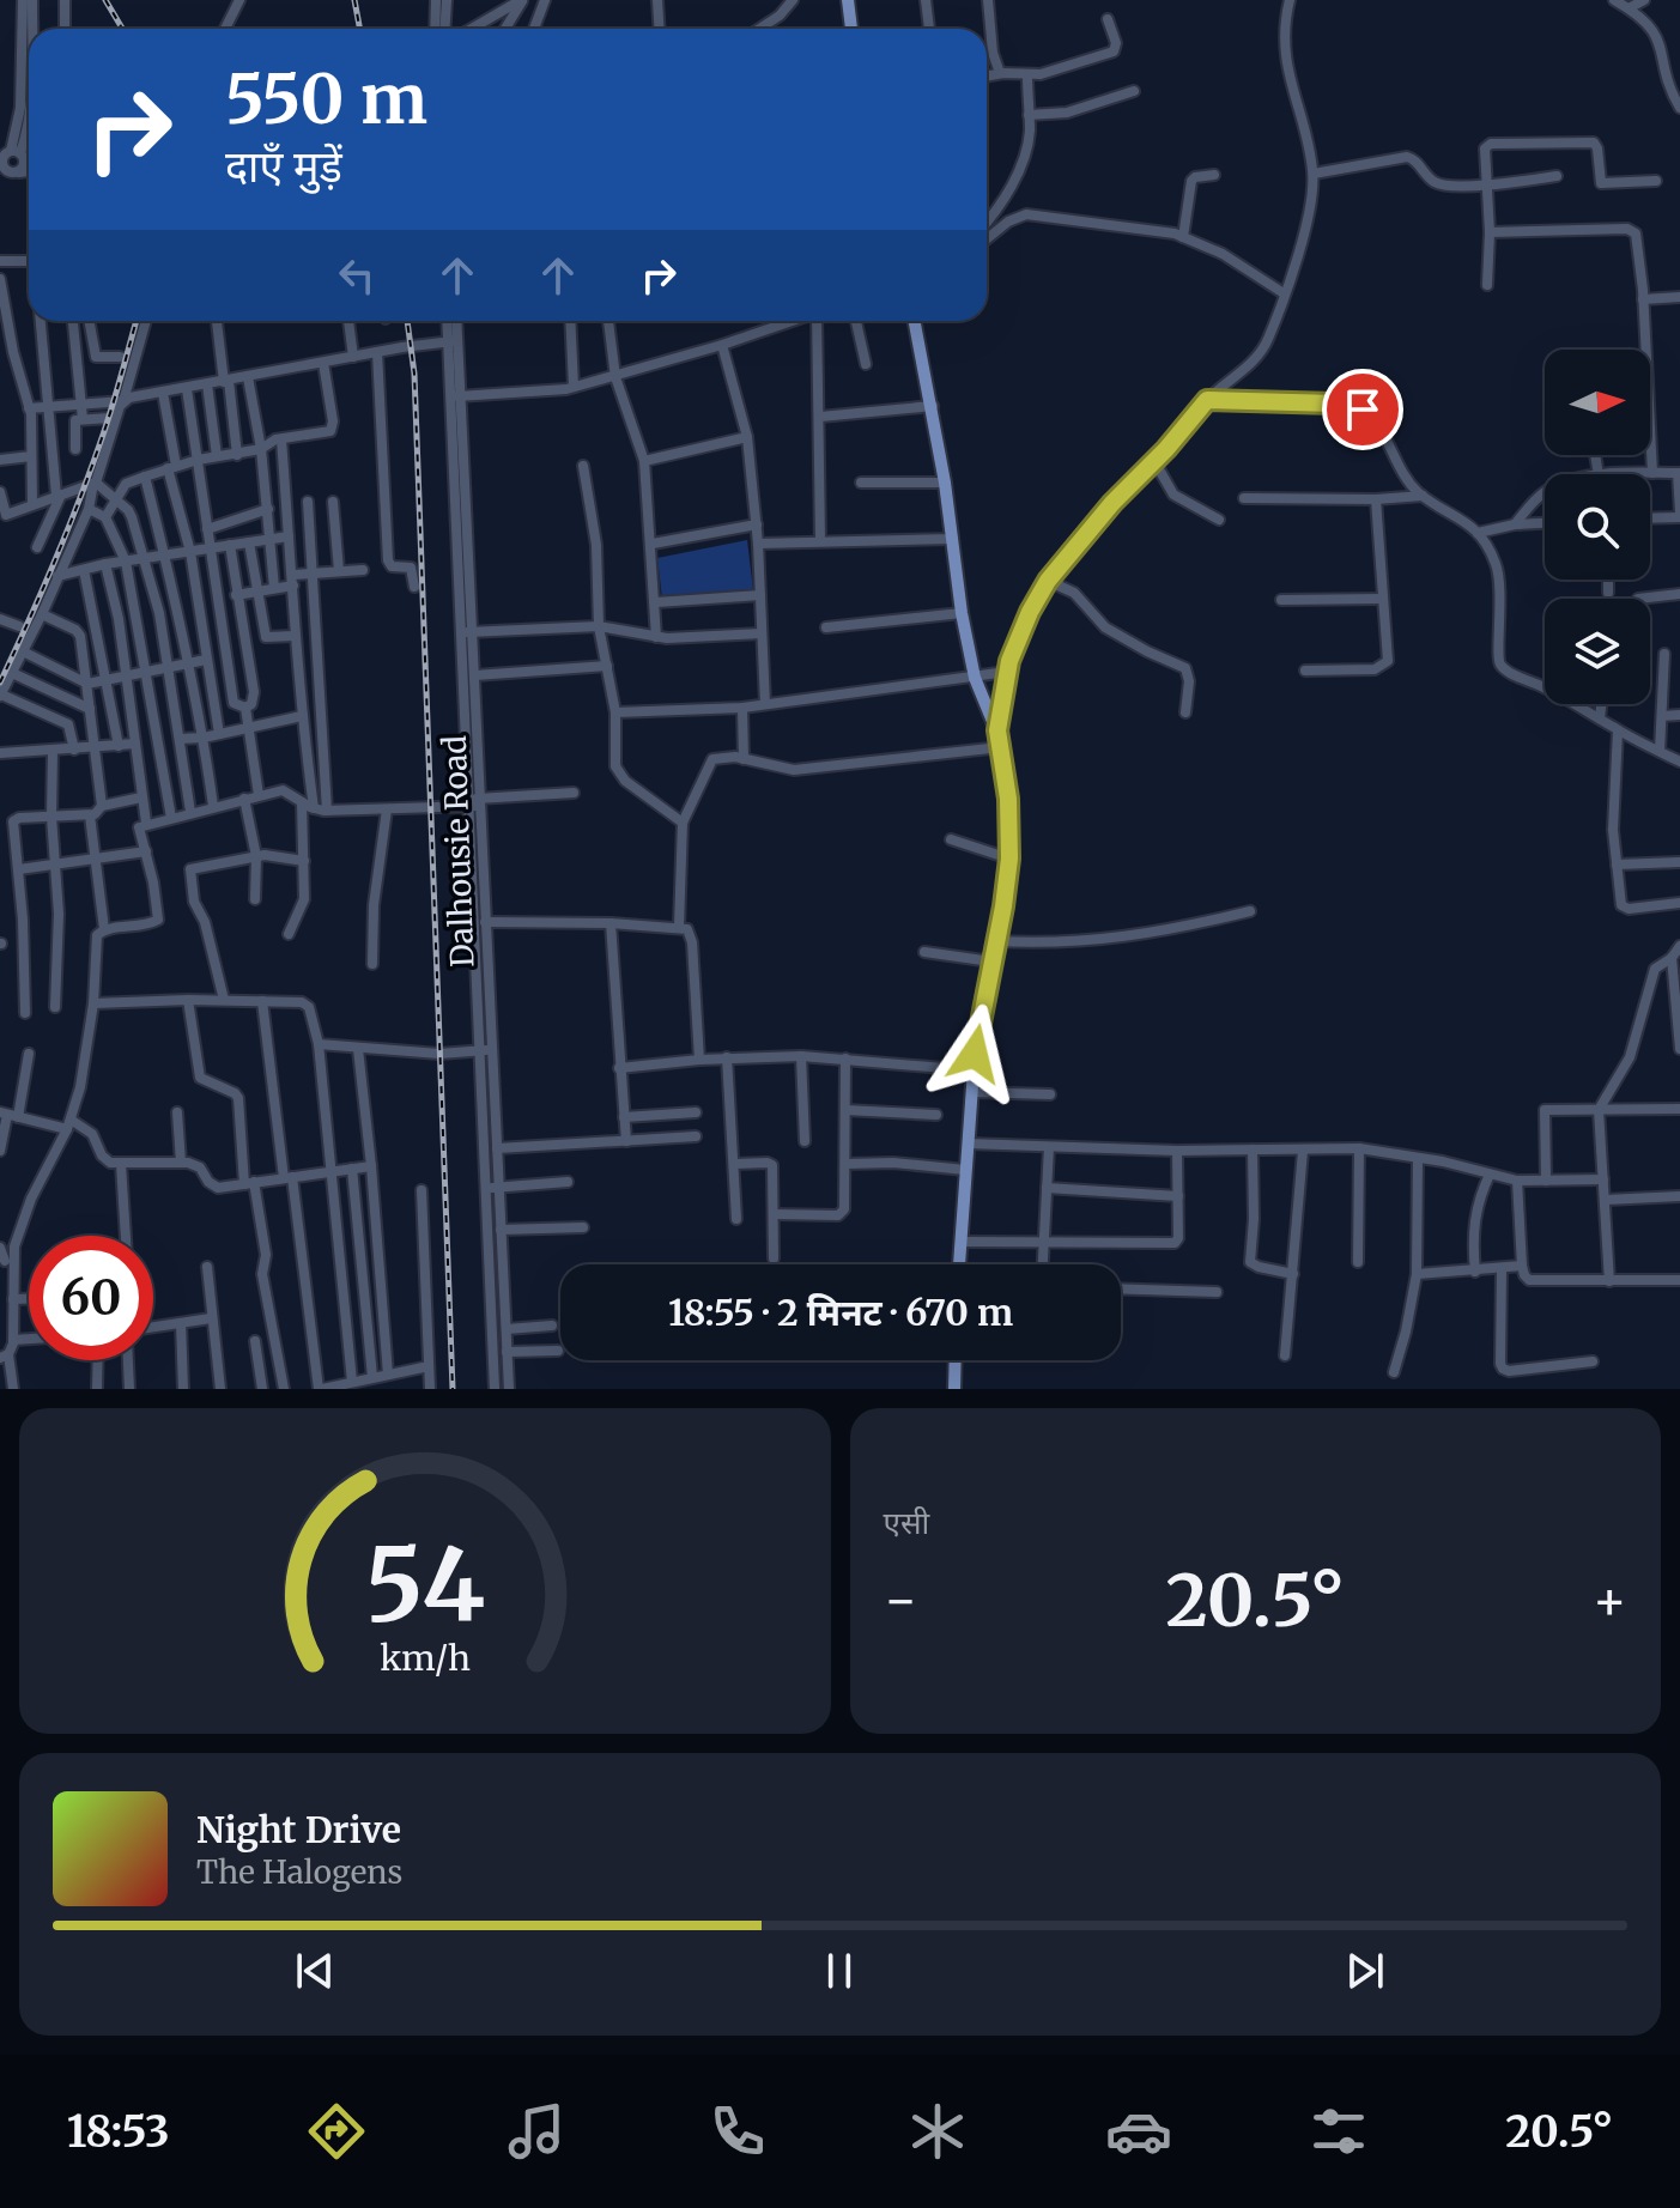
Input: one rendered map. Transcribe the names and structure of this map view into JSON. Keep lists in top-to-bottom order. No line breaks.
{"streets":{"street":["Dalhousie Road"]},"north":"right","page":{"turn":["550 m","दाएँ मुड़ें"],"limit":"60","trip":"18:55 · 2 मिनट · 670 m","tile":"एसी","heat":["−","20.5°","+"],"song":["Night Drive","The Halogens"],"tabs":["18:53","20.5°"],"gauge":["54","km/h"]}}
